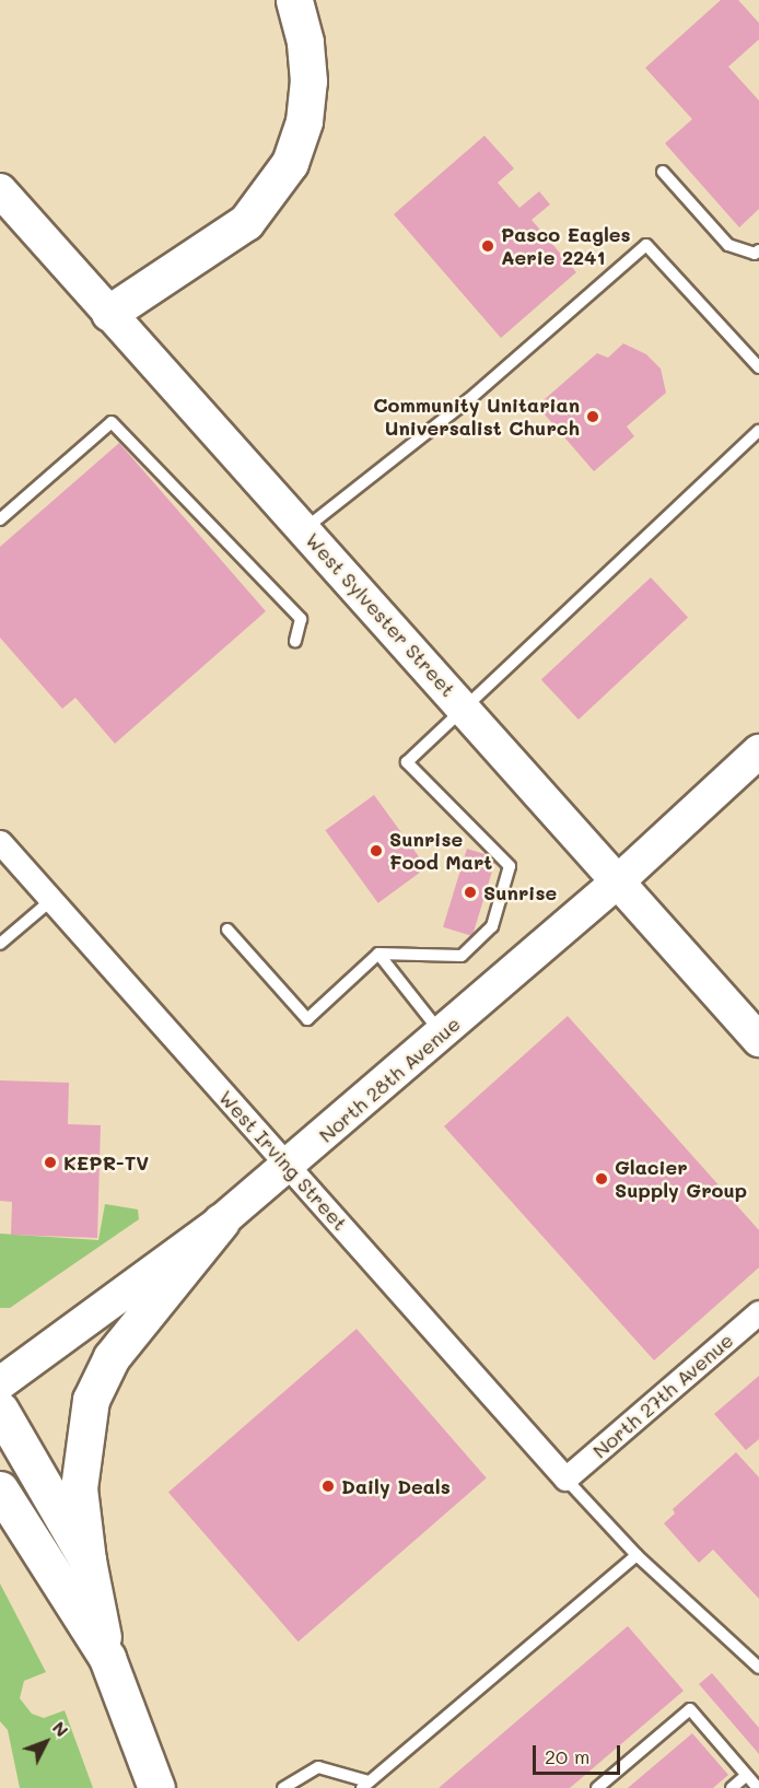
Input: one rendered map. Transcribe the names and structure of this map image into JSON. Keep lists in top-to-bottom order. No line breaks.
{"streets":{"street":["West Sylvester Street","North 28th Avenue","West Irving Street","North 27th Avenue"]},"crossings":[["West Sylvester Street","North 28th Avenue"],["North 28th Avenue","West Irving Street"],["West Irving Street","North 27th Avenue"]],"places":["Pasco Eagles Aerie 2241","Community Unitarian Universalist Church","Sunrise Food Mart","Sunrise","KEPR-TV","Glacier Supply Group","Daily Deals"],"scale_bar":"20 m","north":"top right"}
